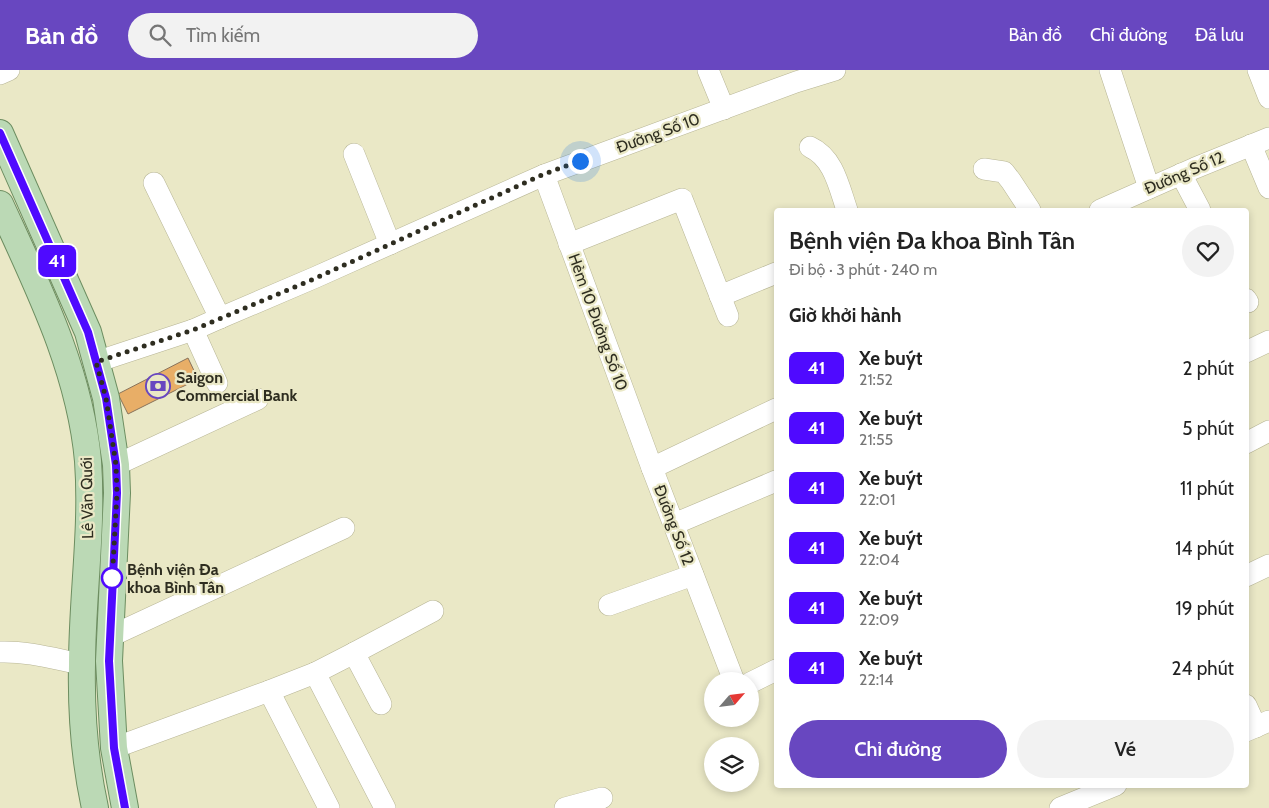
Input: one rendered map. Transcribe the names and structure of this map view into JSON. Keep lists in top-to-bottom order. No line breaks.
{"streets":{"main road":["Lê Văn Quới"],"street":["Đường Số 10","Đường Số 12","Hẻm 10 Đường Số 10"]},"crossings":[["Đường Số 10","Hẻm 10 Đường Số 10"],["Đường Số 10","Lê Văn Quới"],["Đường Số 12","Hẻm 10 Đường Số 10"]],"places":{"bank":["Saigon Commercial Bank"],"other":["Bệnh viện Đa khoa Bình Tân"]},"lines":["bus line 41"],"north":"top right","page":{"header":"Bản đồ","search":"Tìm kiếm","nav":["Bản đồ","Chỉ đường","Đã lưu"],"on_map":"41","heading":[["Bệnh viện Đa khoa Bình Tân","Đi bộ · 3 phút · 240 m"],"Giờ khởi hành"],"list":[{"mark":"41","name":"Xe buýt","note":"21:52","value":"2 phút"},{"mark":"41","name":"Xe buýt","note":"21:55","value":"5 phút"},{"mark":"41","name":"Xe buýt","note":"22:01","value":"11 phút"},{"mark":"41","name":"Xe buýt","note":"22:04","value":"14 phút"},{"mark":"41","name":"Xe buýt","note":"22:09","value":"19 phút"},{"mark":"41","name":"Xe buýt","note":"22:14","value":"24 phút"}],"buttons":["Chỉ đường","Vé"]}}
